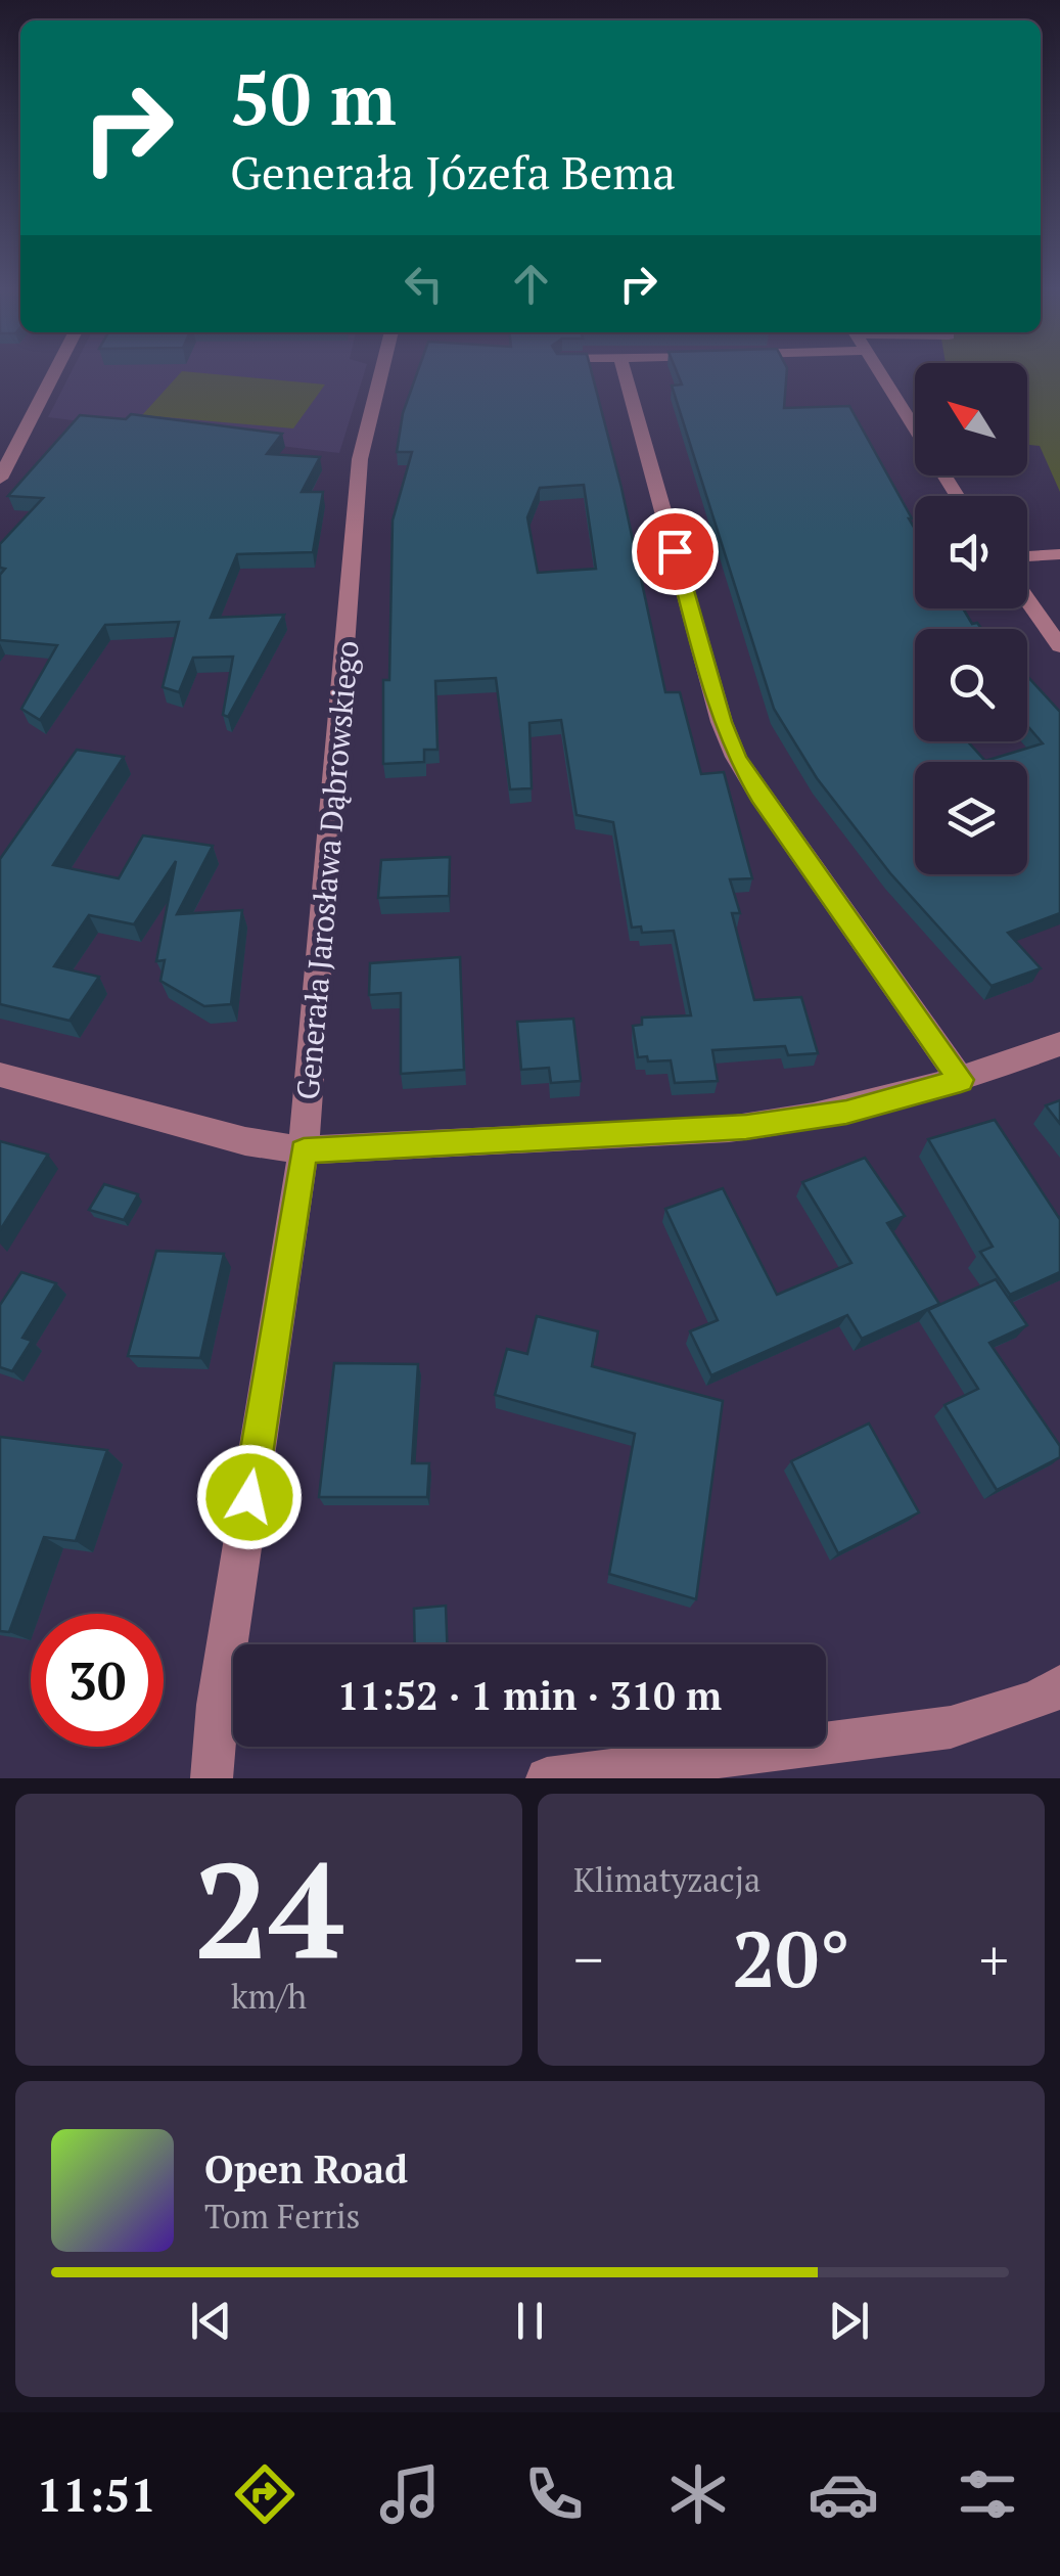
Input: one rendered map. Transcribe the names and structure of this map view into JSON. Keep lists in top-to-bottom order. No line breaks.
{"streets":{"street":["Generała Jarosława Dąbrowskiego"]},"north":"top left","page":{"turn":["50 m","Generała Józefa Bema"],"limit":"30","trip":"11:52 · 1 min · 310 m","tile":[["24","km/h"],"Klimatyzacja"],"heat":["−","20°","+"],"song":["Open Road","Tom Ferris"],"tabs":"11:51"}}
